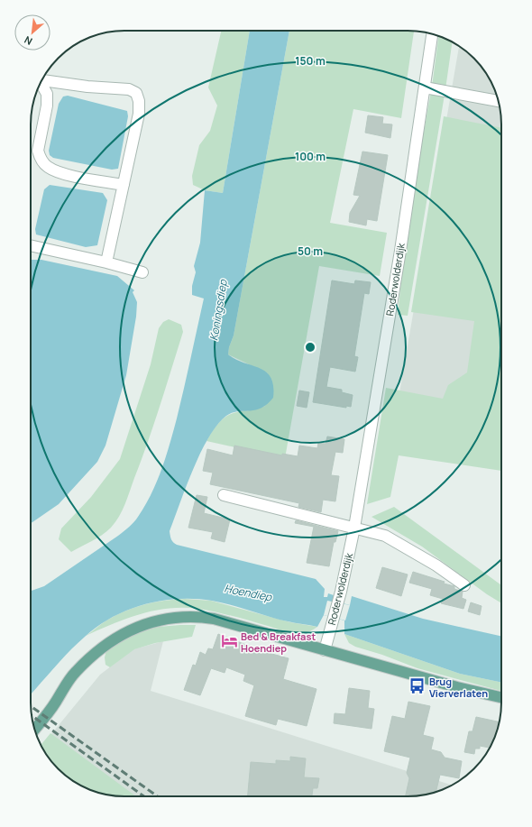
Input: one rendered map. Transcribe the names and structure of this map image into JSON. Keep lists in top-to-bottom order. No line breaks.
{"streets":{"street":["Roderwolderdijk"]},"water":["Koningsdiep","Hoendiep"],"places":{"hotel":["Bed & Breakfast Hoendiep"],"bus stop":["Brug Vierverlaten"]},"north":"bottom left","rings":["150 m","100 m","50 m"]}
